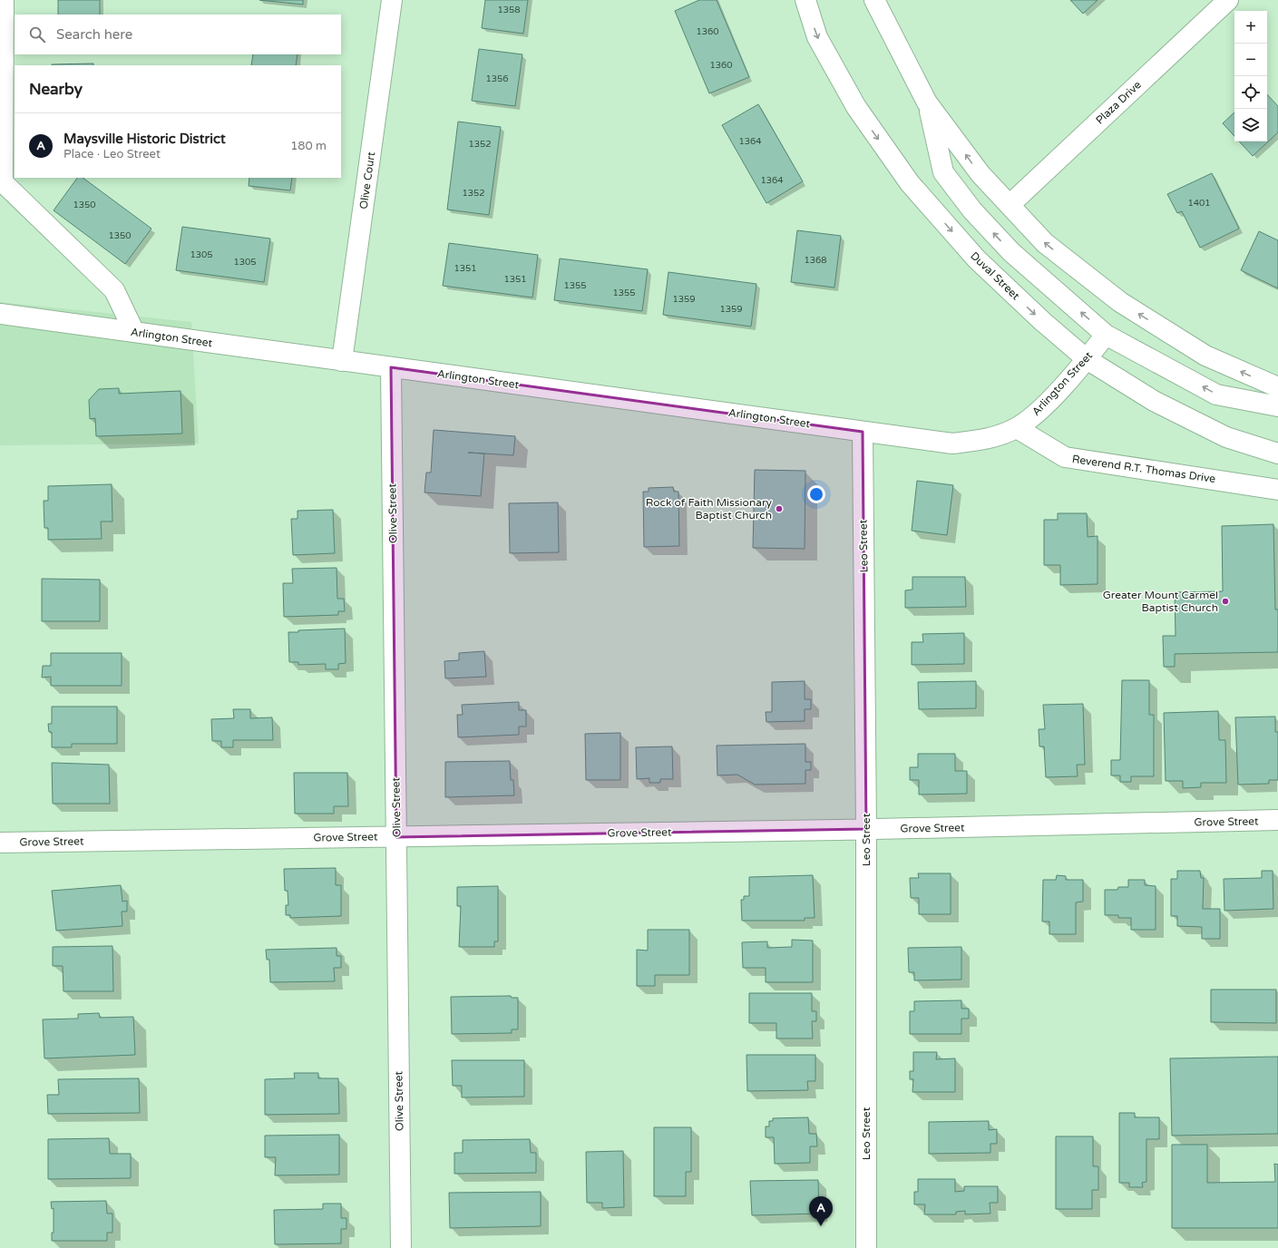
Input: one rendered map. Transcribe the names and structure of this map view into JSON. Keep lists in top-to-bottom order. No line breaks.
{"streets":{"street":["Plaza Drive","Olive Court","Duval Street","Arlington Street","Reverend R.T. Thomas Drive","Olive Street","Leo Street","Grove Street"]},"crossings":[["Olive Court","Arlington Street"],["Duval Street","Arlington Street"],["Arlington Street","Reverend R.T. Thomas Drive"],["Arlington Street","Olive Street"],["Arlington Street","Leo Street"],["Olive Street","Grove Street"],["Leo Street","Grove Street"]],"places":["Rock of Faith Missionary Baptist Church","Greater Mount Carmel Baptist Church"],"house_numbers":["1358","1360","1360","1356","1364","1352","1364","1352","1401","1350","1350","1305","1368","1305","1351","1351","1355","1355","1359","1359"],"page":{"map_buttons":["+","−"],"search":"Search here","heading":"Nearby","list":[{"mark":"A","name":"Maysville Historic District","note":"Place · Leo Street","value":"180 m"}],"pins":"A"}}
